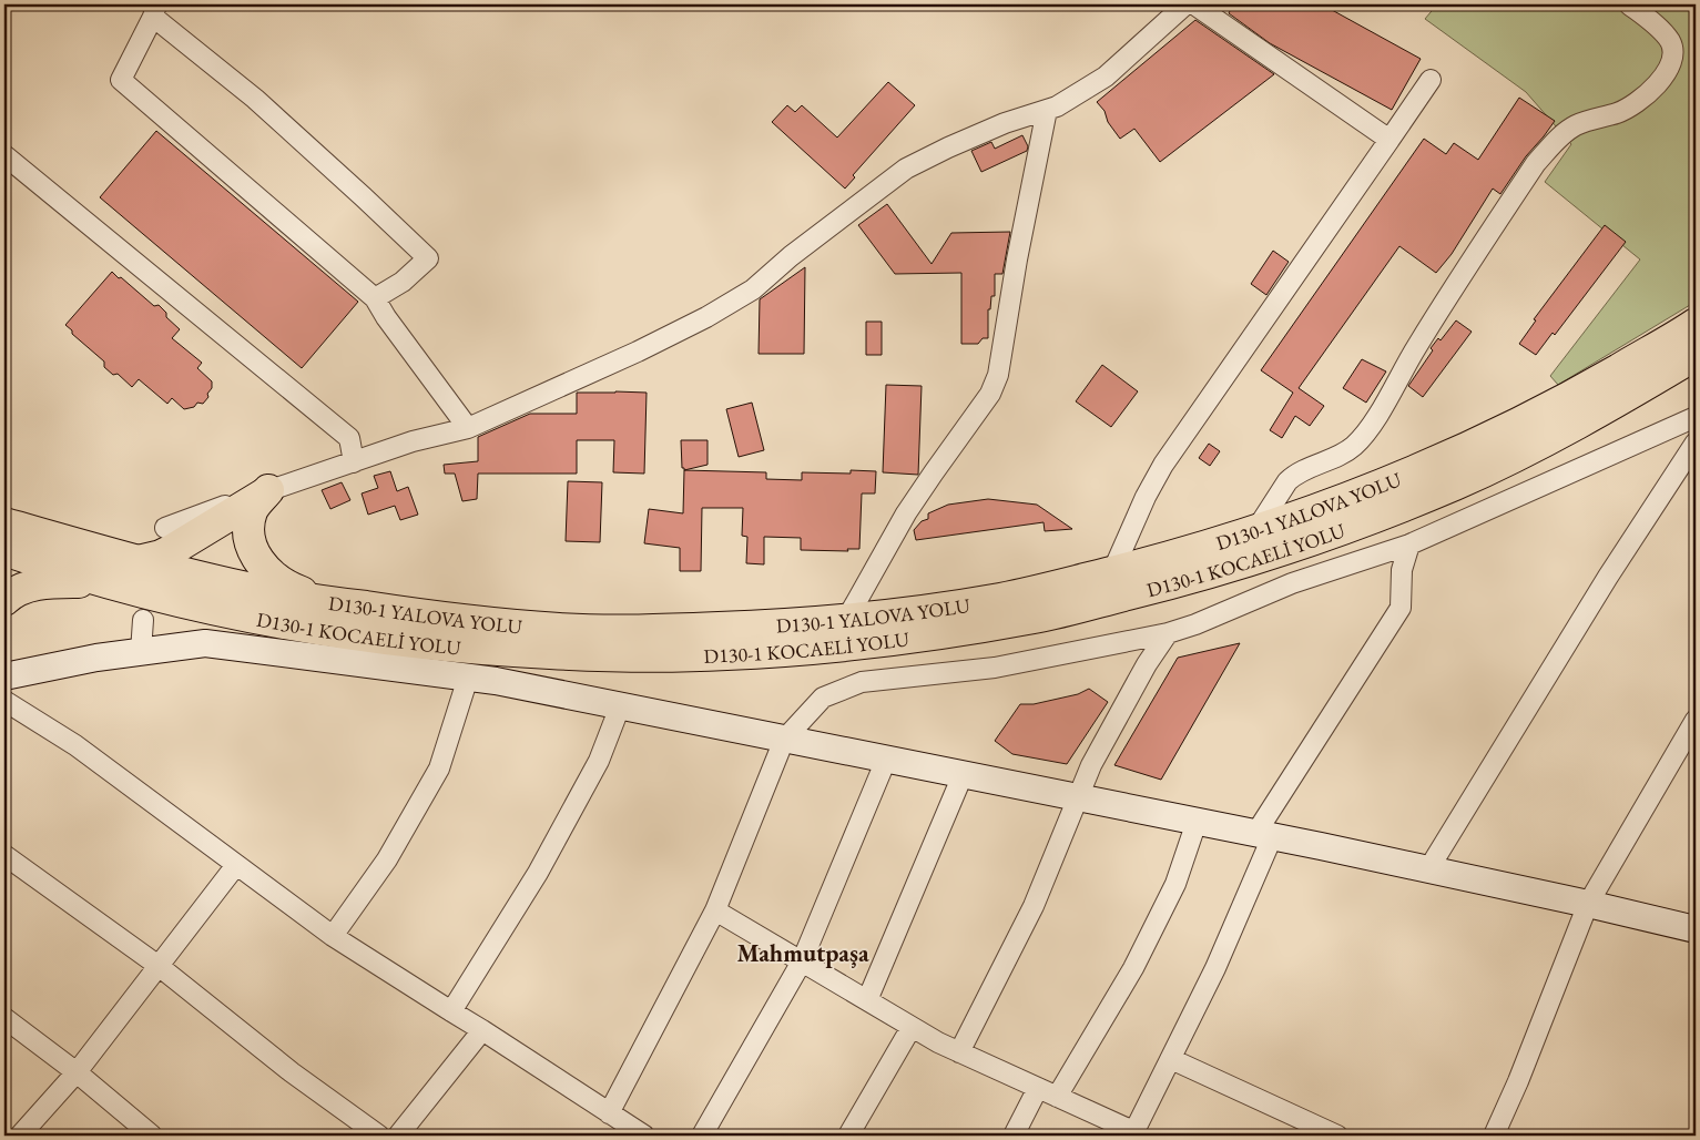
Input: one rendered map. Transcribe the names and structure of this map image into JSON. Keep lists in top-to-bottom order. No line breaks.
{"streets":{"highway":["D130-1 YALOVA YOLU","D130-1 KOCAELİ YOLU"]},"districts":["Mahmutpaşa"]}
